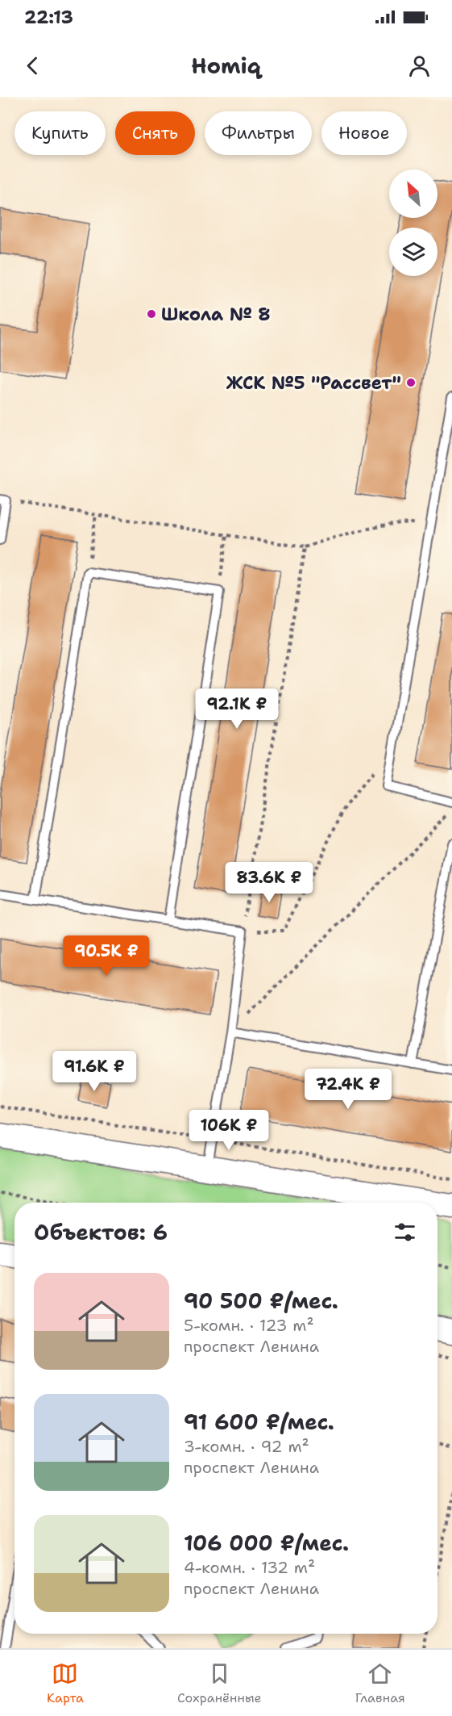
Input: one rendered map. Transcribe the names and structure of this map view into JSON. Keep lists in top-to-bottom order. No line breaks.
{"places":["Школа № 8","ЖСК №5 \"Рассвет\""],"north":"top left","page":{"status":"22:13","header":"Homiq","chip":["Купить","Снять","Фильтры","Новое"],"price":["92.1K ₽","83.6K ₽","90.5K ₽","91.6K ₽","72.4K ₽","106K ₽"],"heading":"Объектов: 6","list":[{"name":"90 500 ₽/мес.","note":"5-комн. · 123 m² · проспект Ленина"},{"name":"91 600 ₽/мес.","note":"3-комн. · 92 m² · проспект Ленина"},{"name":"106 000 ₽/мес.","note":"4-комн. · 132 m² · проспект Ленина"}],"tabs":["Карта","Сохранённые","Главная"]}}
